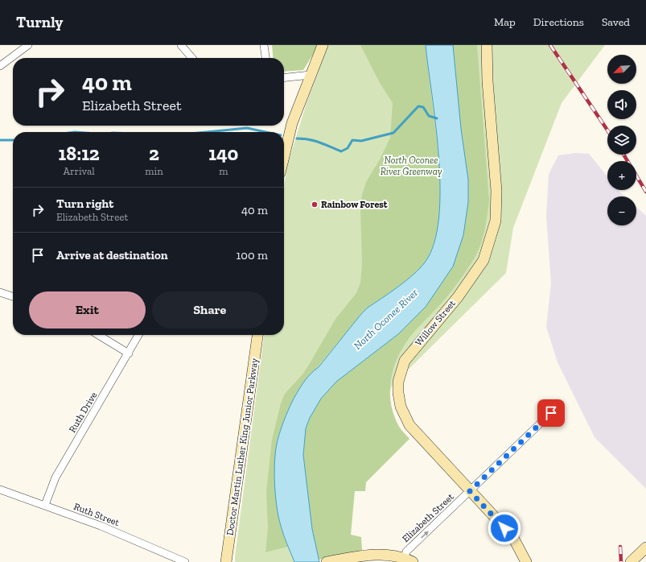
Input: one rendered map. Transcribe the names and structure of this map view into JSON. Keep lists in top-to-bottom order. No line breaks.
{"streets":{"street":["Willow Street","Ruth Drive","Doctor Martin Luther King Junior Parkway","Ruth Street","Elizabeth Street"]},"crossings":[["Willow Street","Elizabeth Street"],["Ruth Drive","Ruth Street"]],"one_way":["Elizabeth Street"],"water":["North Oconee River"],"parks":["North Oconee River Greenway"],"places":["Rainbow Forest"],"north":"bottom left","page":{"header":"Turnly","nav":["Map","Directions","Saved"],"map_buttons":["+","−"],"turn":["40 m","Elizabeth Street"],"eta":["18:12","Arrival","2","min","140","m"],"list":[{"name":"Turn right","note":"Elizabeth Street","value":"40 m"},{"name":"Arrive at destination","value":"100 m"}],"buttons":["Exit","Share"]}}
